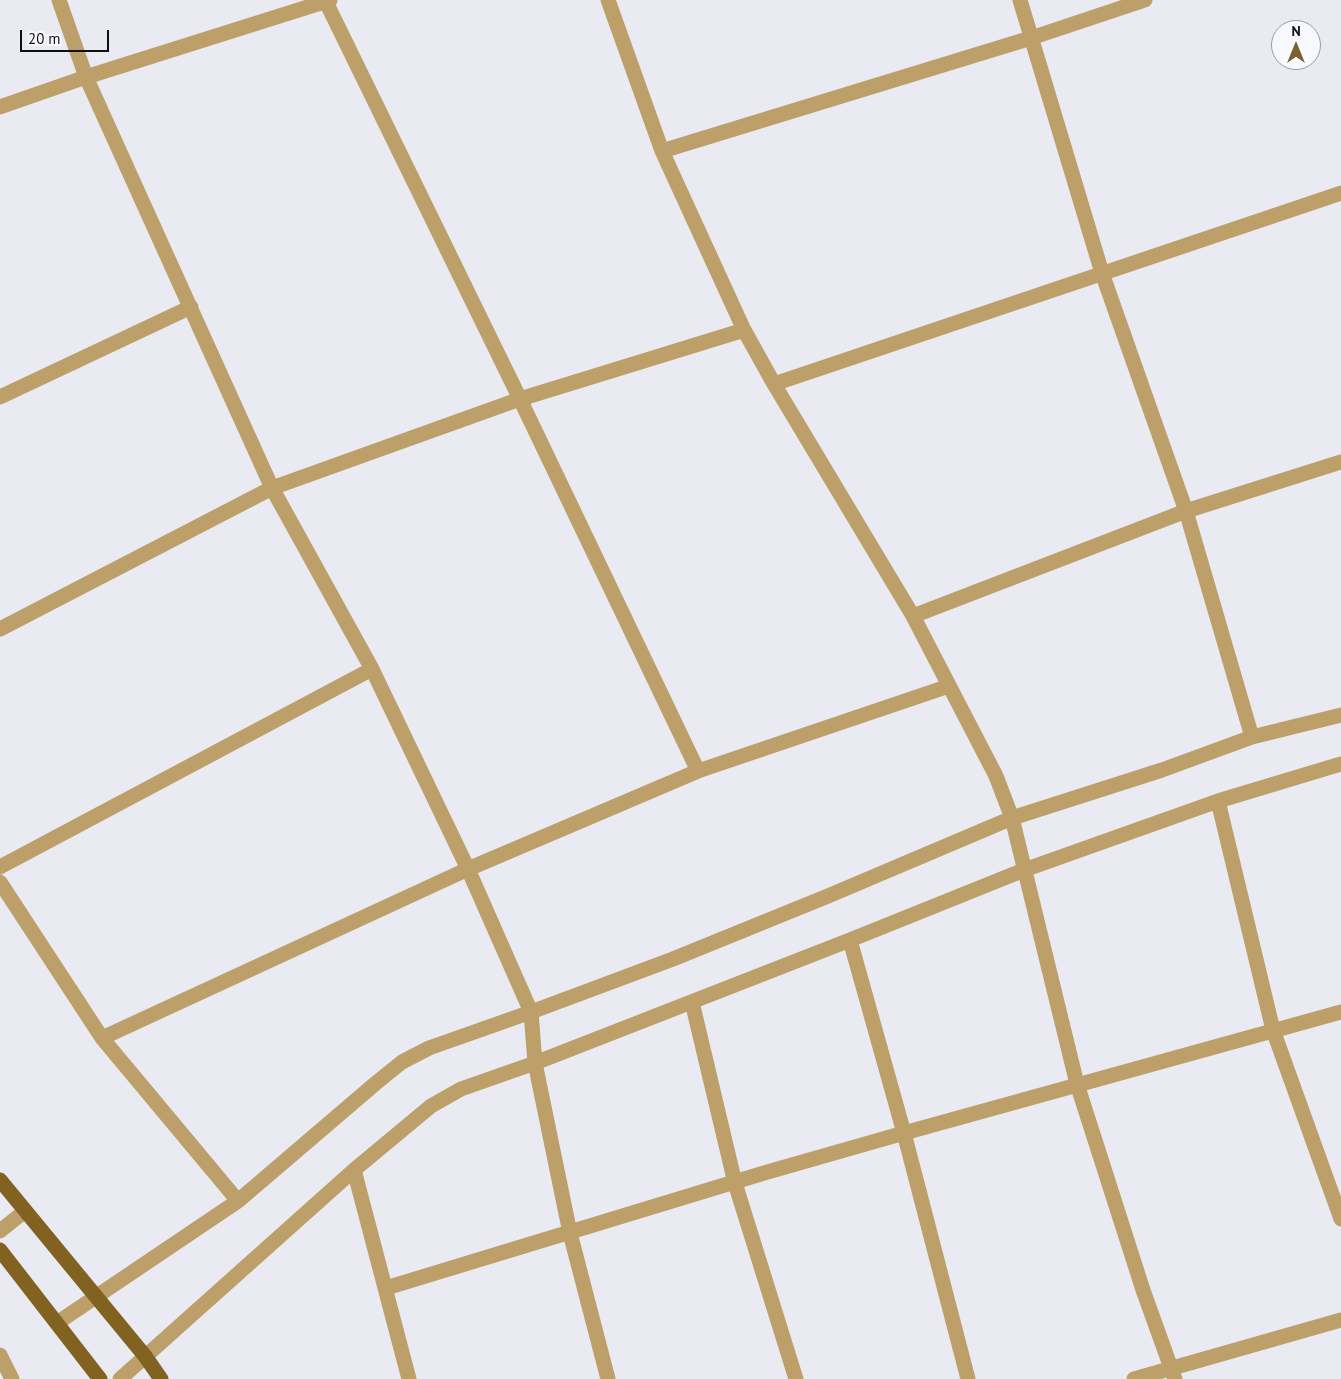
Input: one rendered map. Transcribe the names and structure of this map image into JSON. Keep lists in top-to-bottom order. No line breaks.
{"scale_bar":"20 m","north":"top"}
